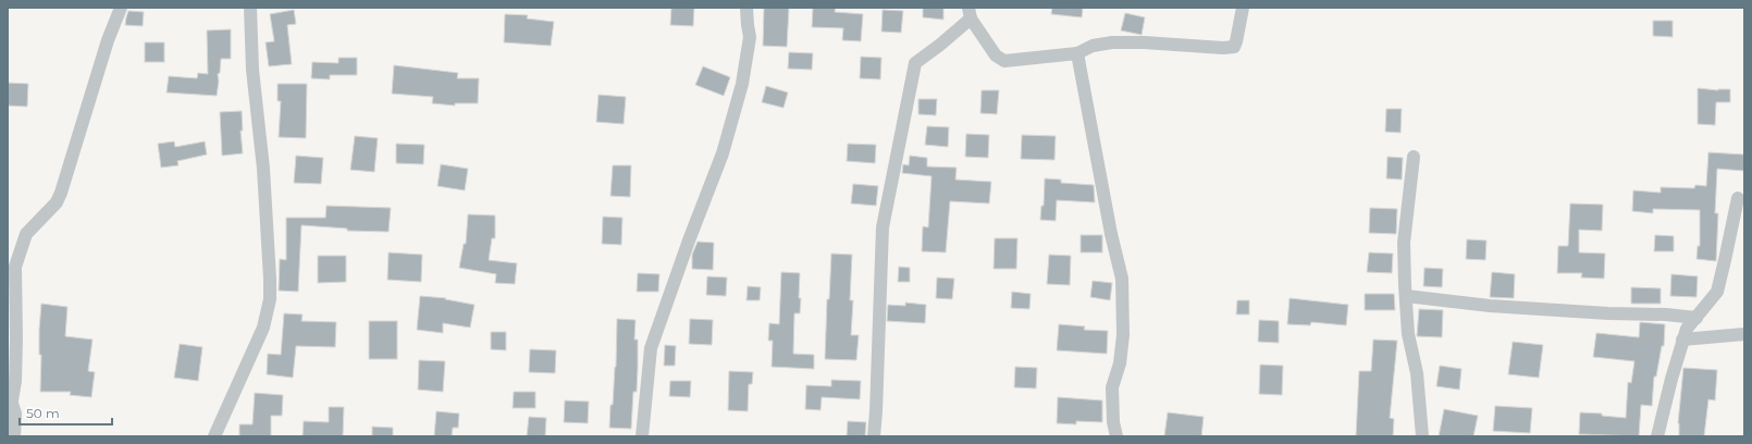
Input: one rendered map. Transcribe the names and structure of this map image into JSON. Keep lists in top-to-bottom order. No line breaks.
{"scale_bar":"50 m"}
